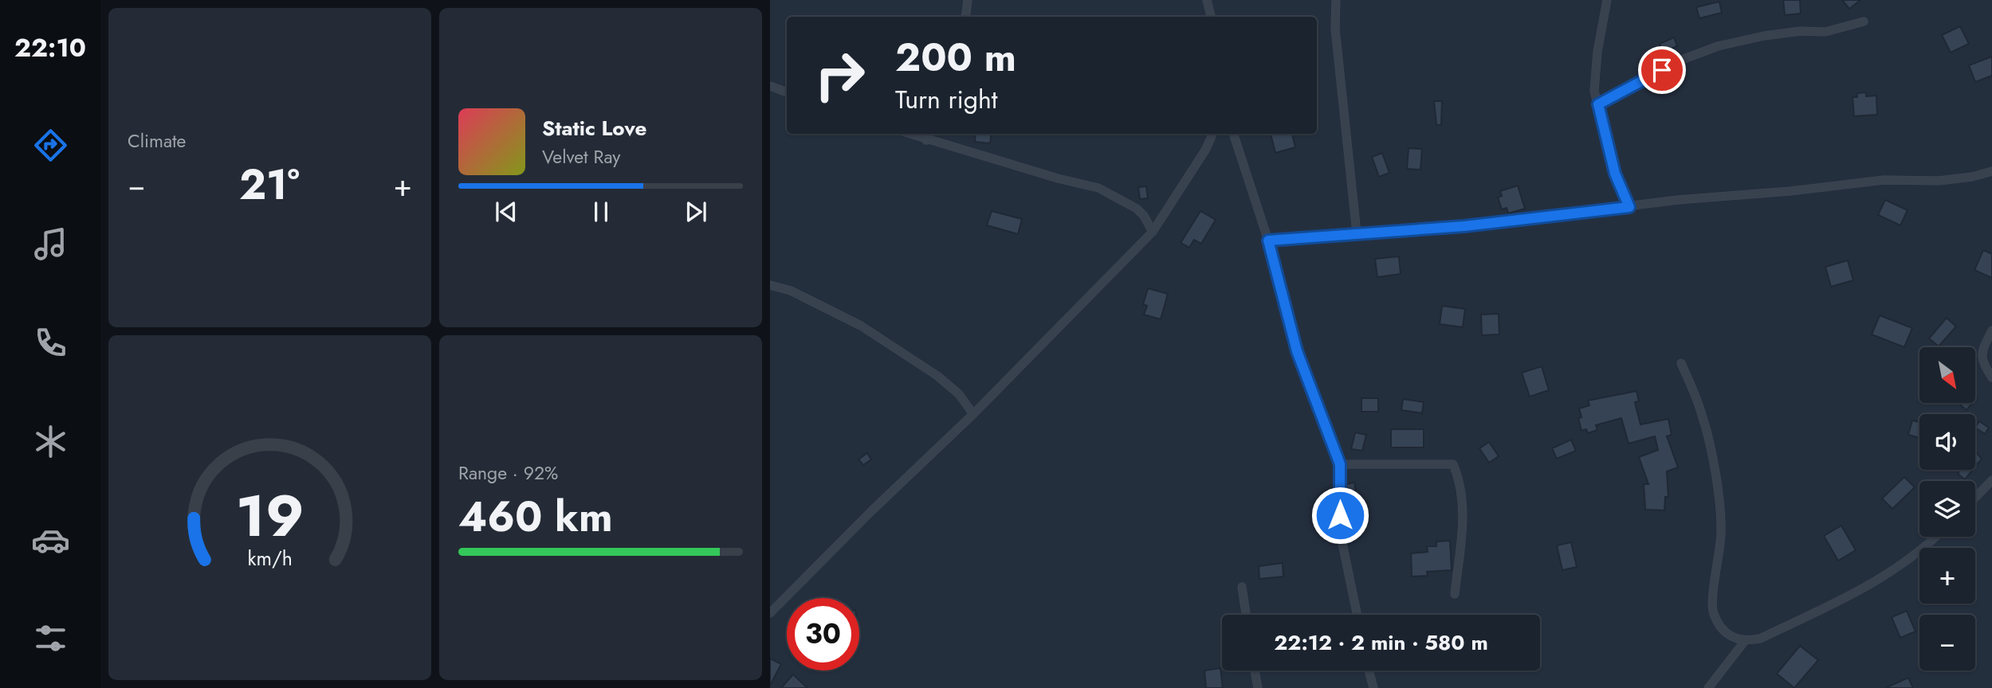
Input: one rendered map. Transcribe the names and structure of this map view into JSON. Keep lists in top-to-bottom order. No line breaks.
{"north":"bottom right","page":{"tabs":"22:10","tile":["Climate",["Range · 92%","460 km"]],"turn":["200 m","Turn right"],"song":["Static Love","Velvet Ray"],"heat":["−","21°","+"],"map_buttons":["+","−"],"limit":"30","trip":"22:12 · 2 min · 580 m","gauge":["19","km/h"]}}
